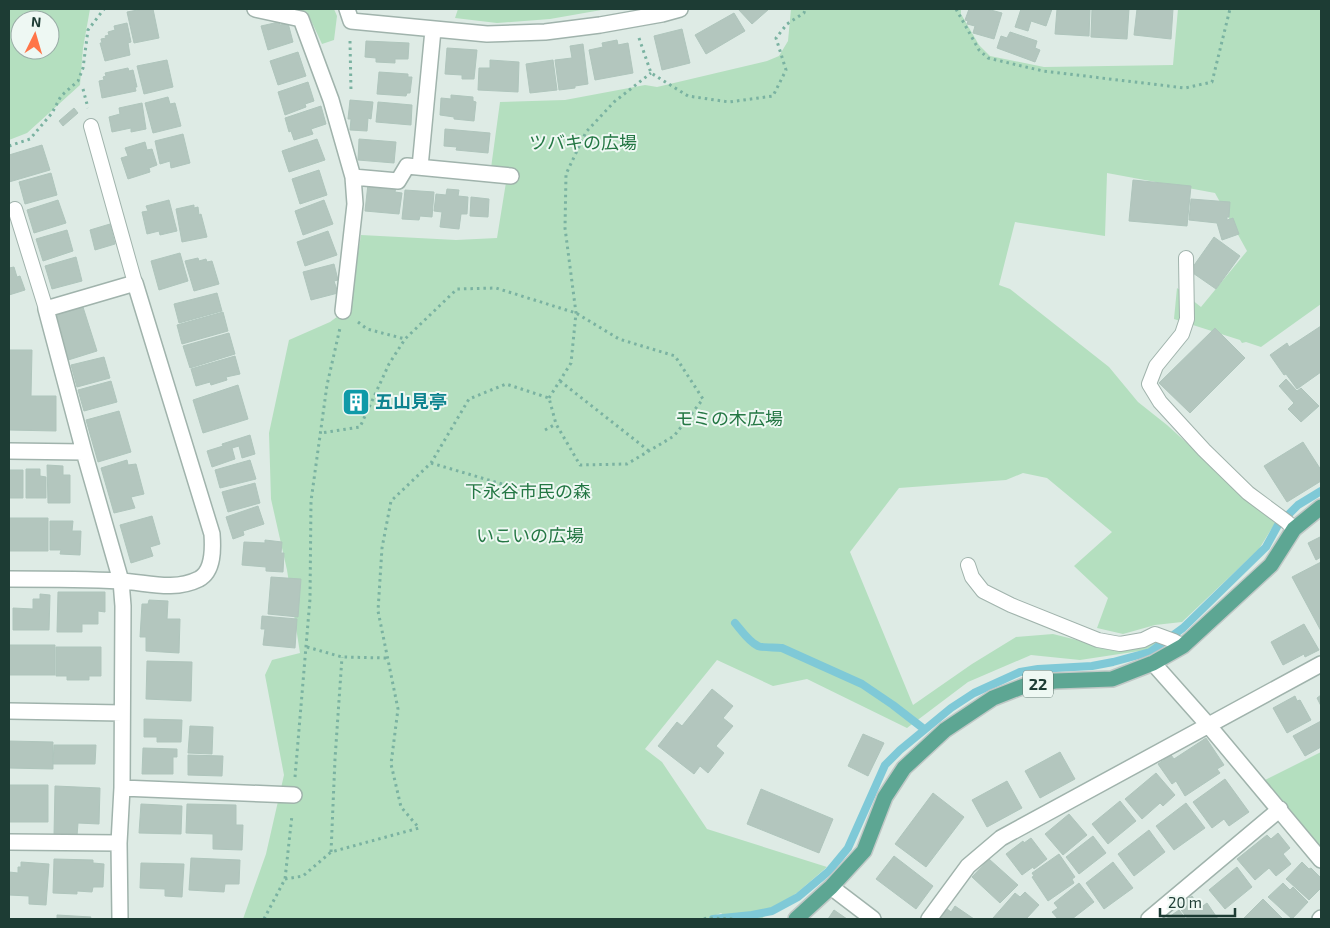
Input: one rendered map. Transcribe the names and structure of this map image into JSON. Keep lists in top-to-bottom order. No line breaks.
{"streets":{"main road":["22"]},"parks":["ツバキの広場","モミの木広場","下永谷市民の森","いこいの広場"],"places":{"building":["五山見亭"]},"scale_bar":"20 m","north":"top"}
